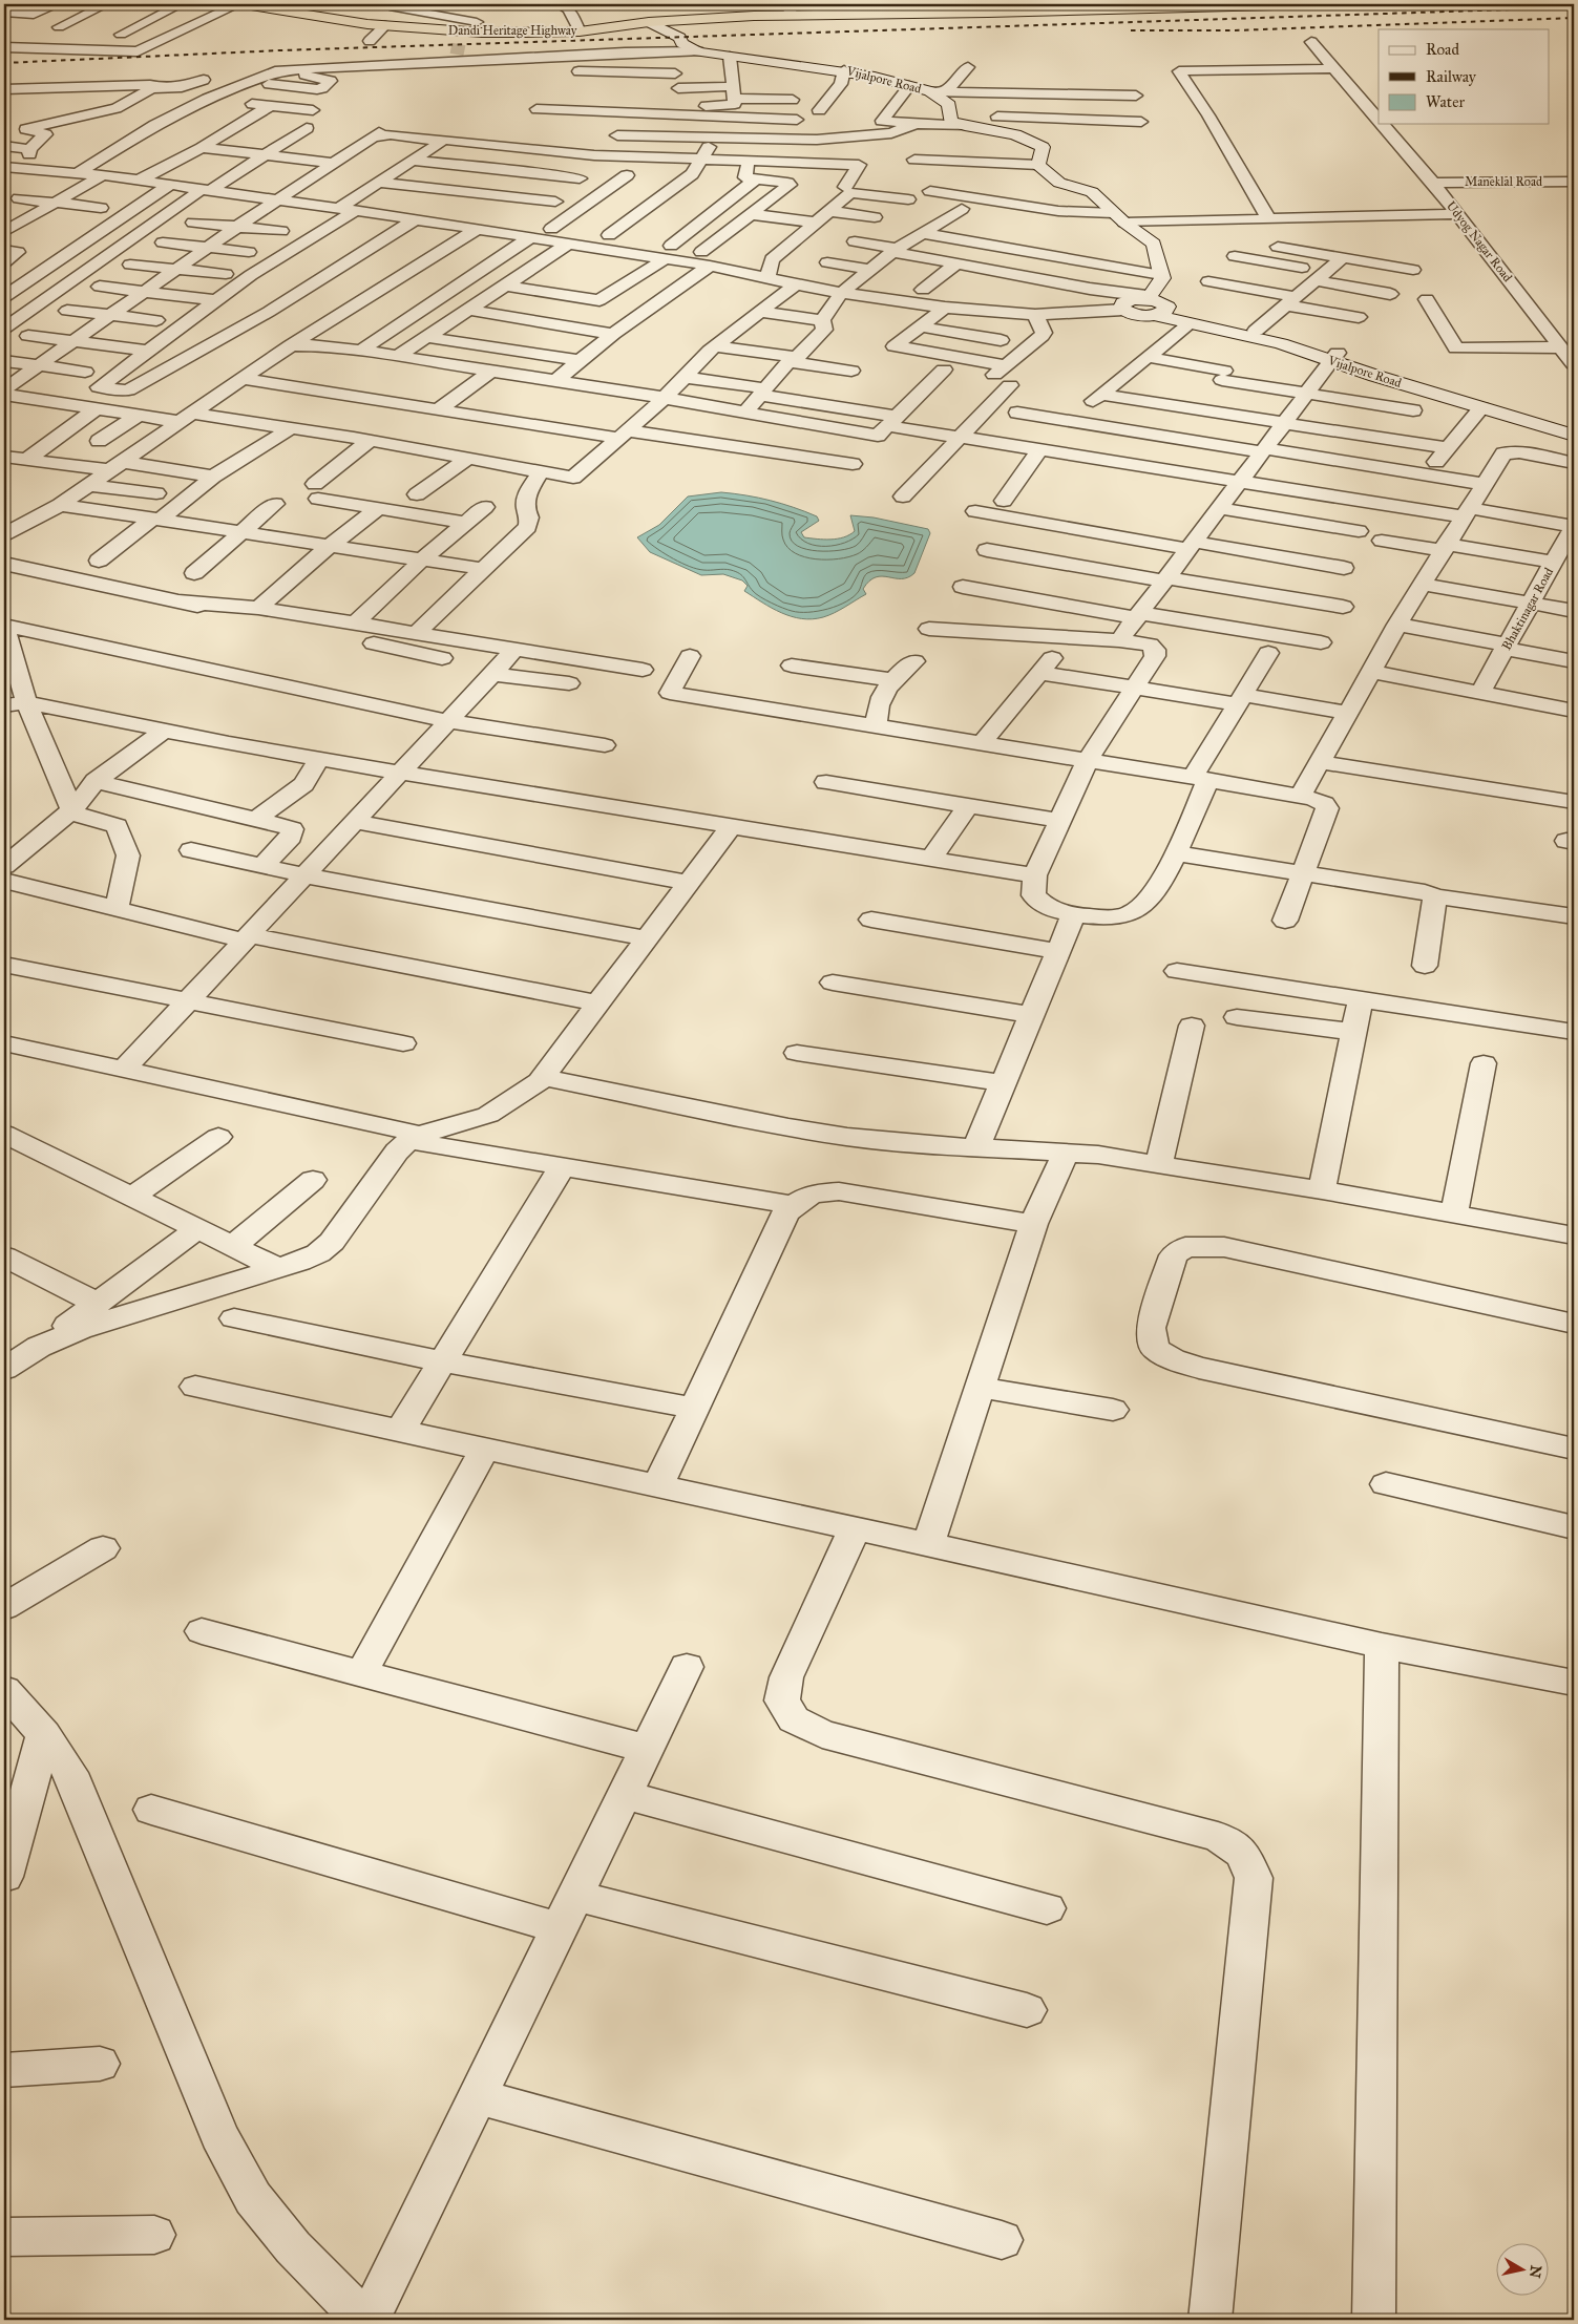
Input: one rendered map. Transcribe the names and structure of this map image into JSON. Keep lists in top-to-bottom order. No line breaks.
{"streets":{"highway":["Dandi Heritage Highway"],"main road":["Vijalpore Road"],"street":["Maneklal Road","Udyog Nagar Road","Bhaktinagar Road"]},"crossings":[["Dandi Heritage Highway","Vijalpore Road"],["Maneklal Road","Udyog Nagar Road"]],"legend":["Road","Railway","Water"],"north":"right"}
